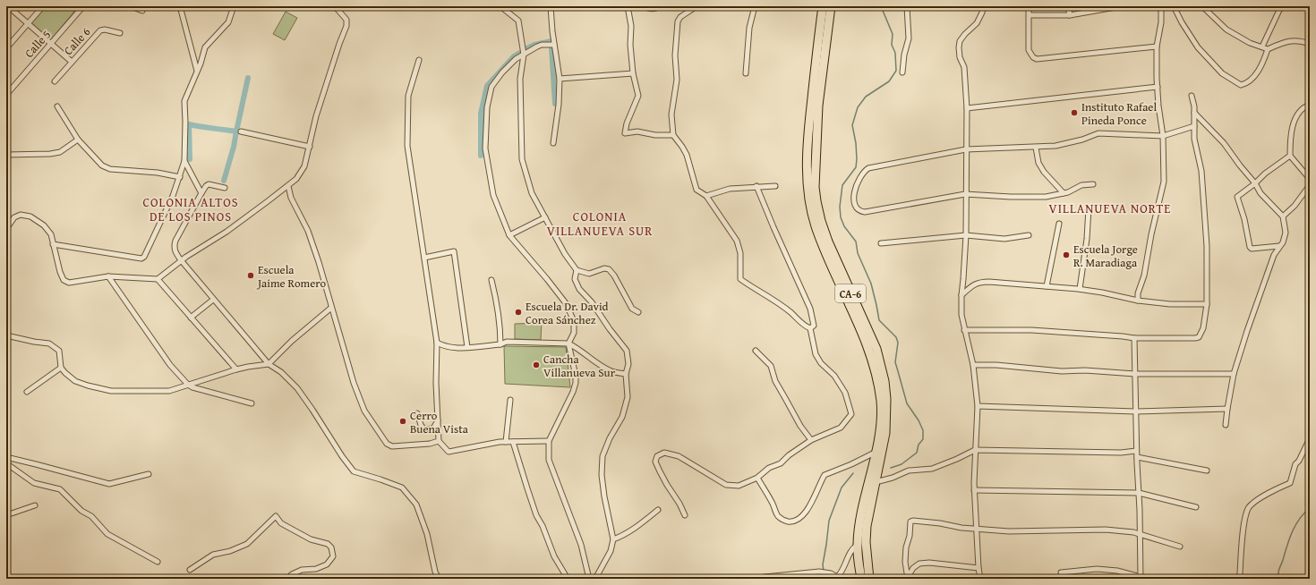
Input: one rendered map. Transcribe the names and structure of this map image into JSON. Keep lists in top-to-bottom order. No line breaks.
{"streets":{"highway":["CA-6"],"street":["Calle 6","Calle 5"]},"districts":["COLONIA ALTOS DE LOS PINOS","VILLANUEVA NORTE","COLONIA VILLANUEVA SUR"],"places":["Instituto Rafael Pineda Ponce","Escuela Jorge R. Maradiaga","Escuela Jaime Romero","Escuela Dr. David Corea Sánchez","Cancha Villanueva Sur","Cerro Buena Vista"]}
